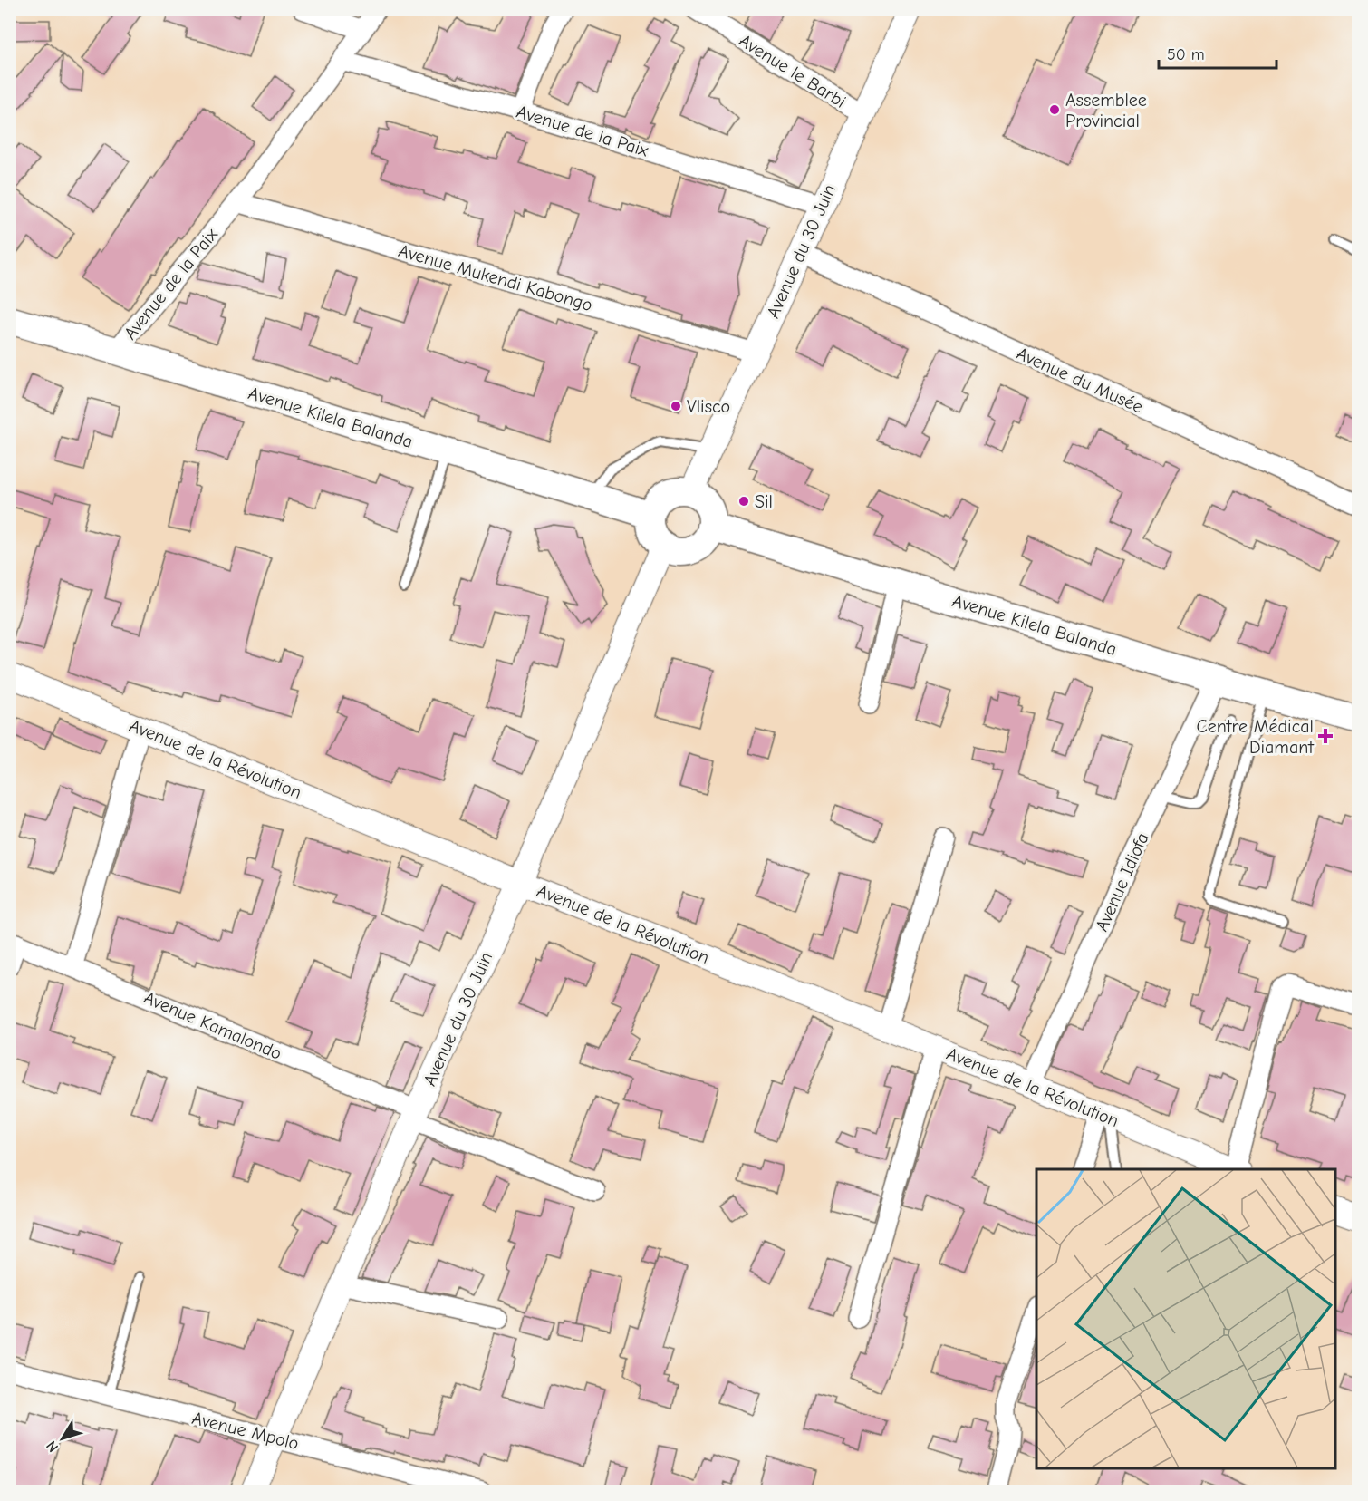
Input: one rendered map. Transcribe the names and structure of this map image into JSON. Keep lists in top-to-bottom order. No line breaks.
{"streets":{"main road":["Avenue Kilela Balanda"],"street":["Avenue le Barbi","Avenue de la Paix","Avenue du 30 Juin","Avenue Mukendi Kabongo","Avenue du Musée","Avenue de la Révolution","Avenue Idiofa","Avenue Kamalondo","Avenue Mpolo"]},"crossings":[["Avenue le Barbi","Avenue du 30 Juin"],["Avenue de la Paix","Avenue du 30 Juin"],["Avenue de la Paix","Avenue Mukendi Kabongo"],["Avenue de la Paix","Avenue Kilela Balanda"],["Avenue du 30 Juin","Avenue Mukendi Kabongo"],["Avenue du 30 Juin","Avenue du Musée"],["Avenue du 30 Juin","Avenue Kilela Balanda"],["Avenue du 30 Juin","Avenue de la Révolution"],["Avenue du 30 Juin","Avenue Kamalondo"],["Avenue du 30 Juin","Avenue Mpolo"],["Avenue Kilela Balanda","Avenue Idiofa"],["Avenue de la Révolution","Avenue Idiofa"]],"places":{"other":["Assemblee Provincial","Vlisco","Sil"],"health":["Centre Médical Diamant"]},"scale_bar":"50 m","north":"bottom left"}
